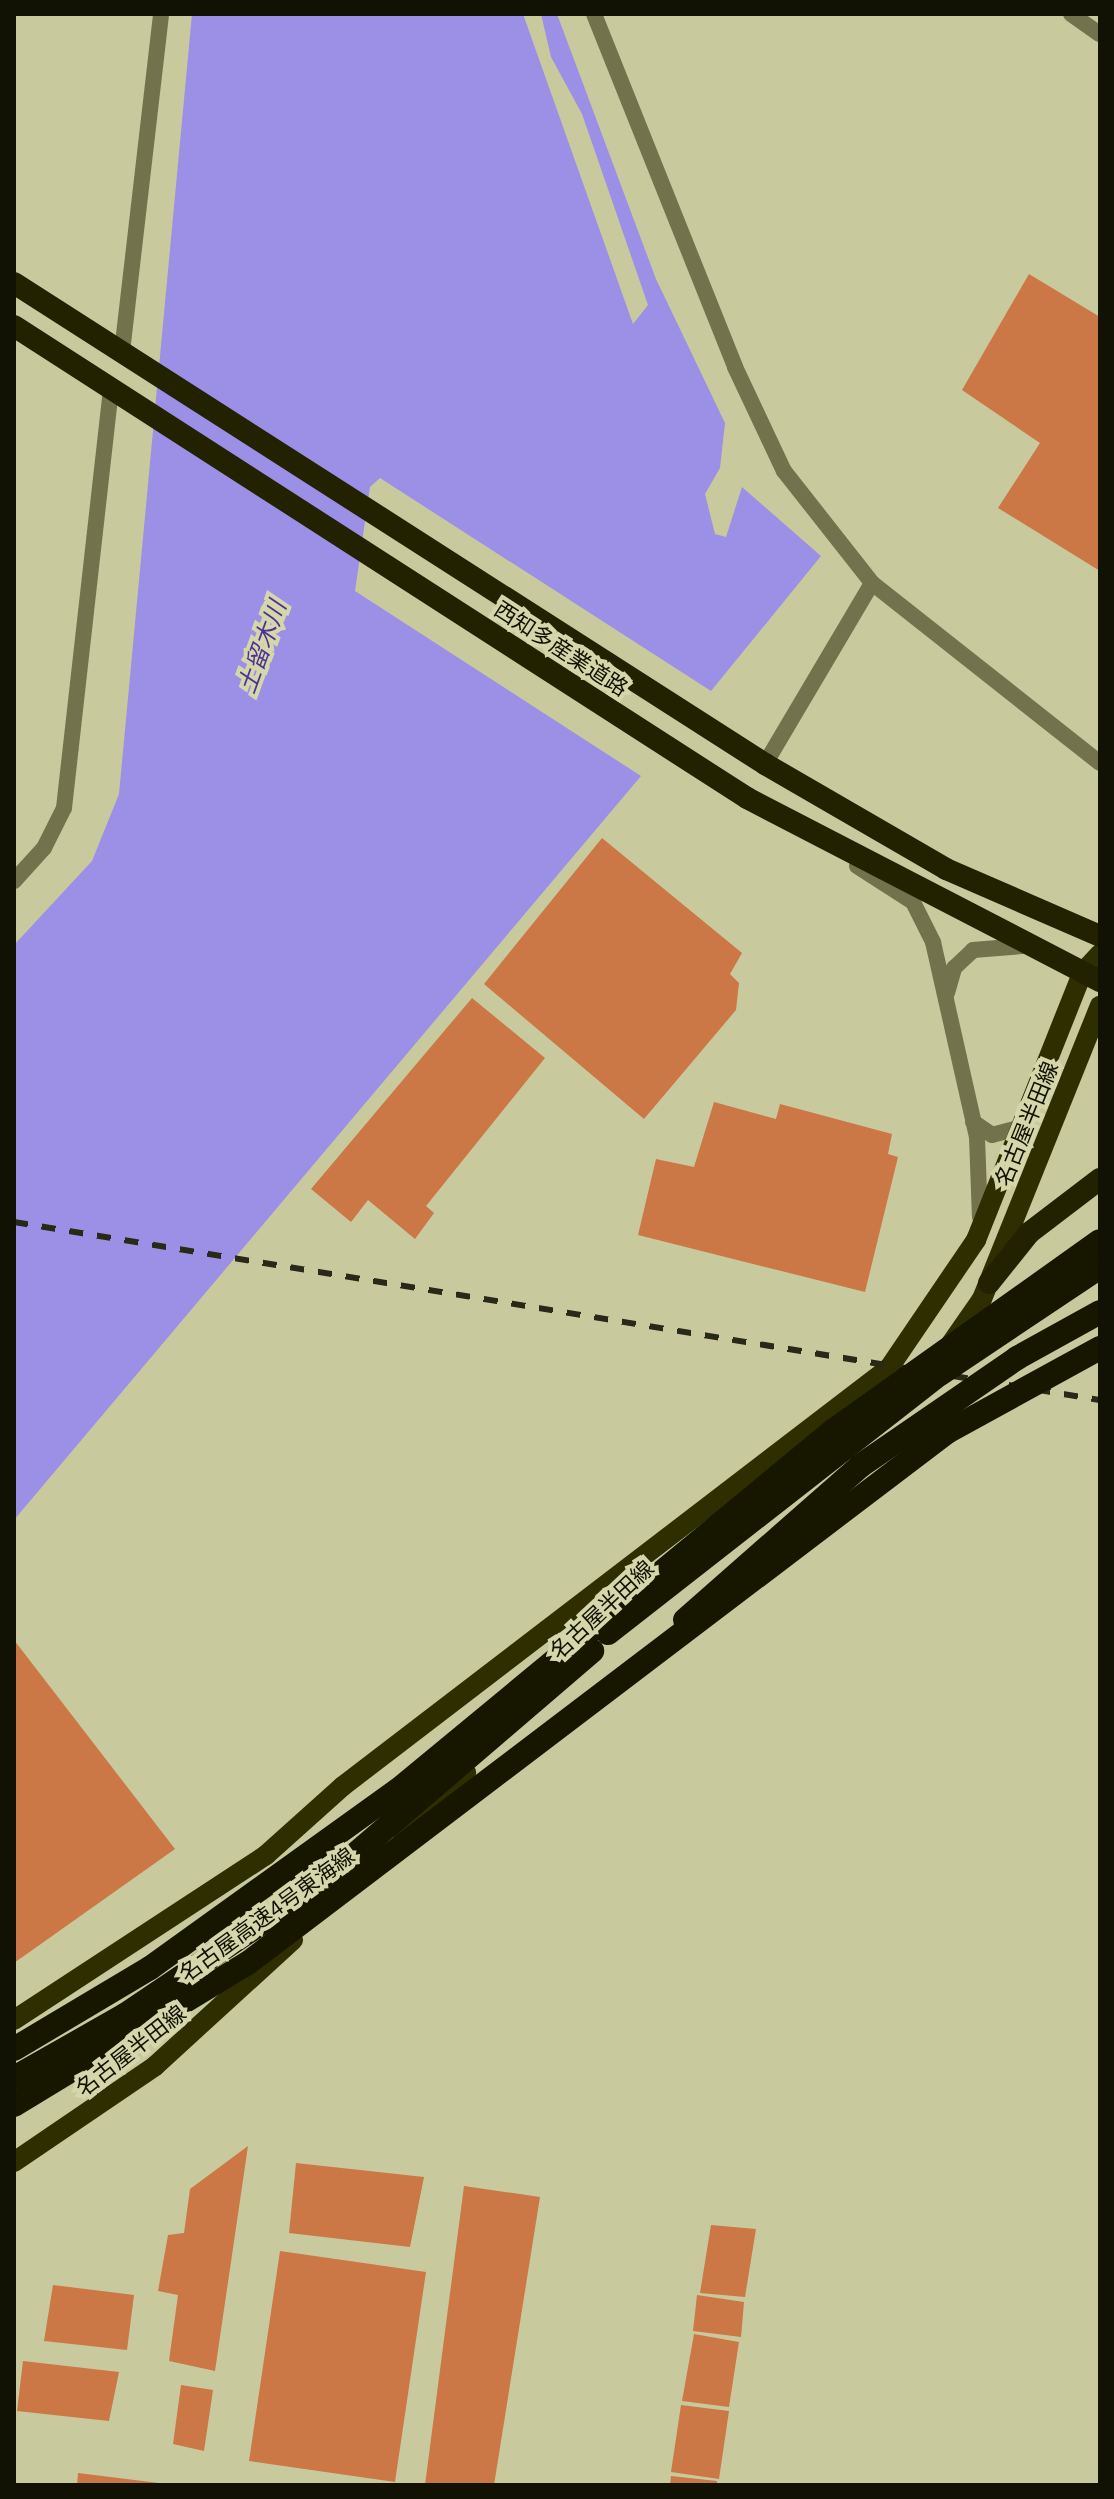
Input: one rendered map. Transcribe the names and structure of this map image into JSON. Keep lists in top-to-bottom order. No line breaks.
{"streets":{"highway":["西知多産業道路","名古屋高速4号東海線"],"main road":["名古屋半田線"]},"crossings":[["西知多産業道路","名古屋半田線"]],"water":["土留木川"]}
